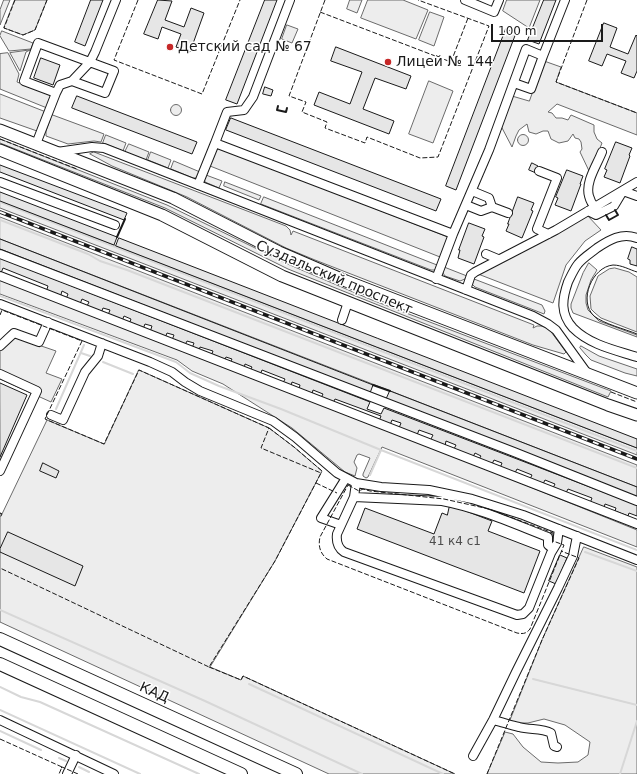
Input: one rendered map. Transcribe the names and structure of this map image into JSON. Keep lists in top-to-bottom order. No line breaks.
{"streets":{"highway":["КАД"],"main road":["Суздальский проспект"]},"places":["Детский сад № 67","Лицей № 144"],"house_numbers":["41 к4 с1"],"scale_bar":"100 m"}
